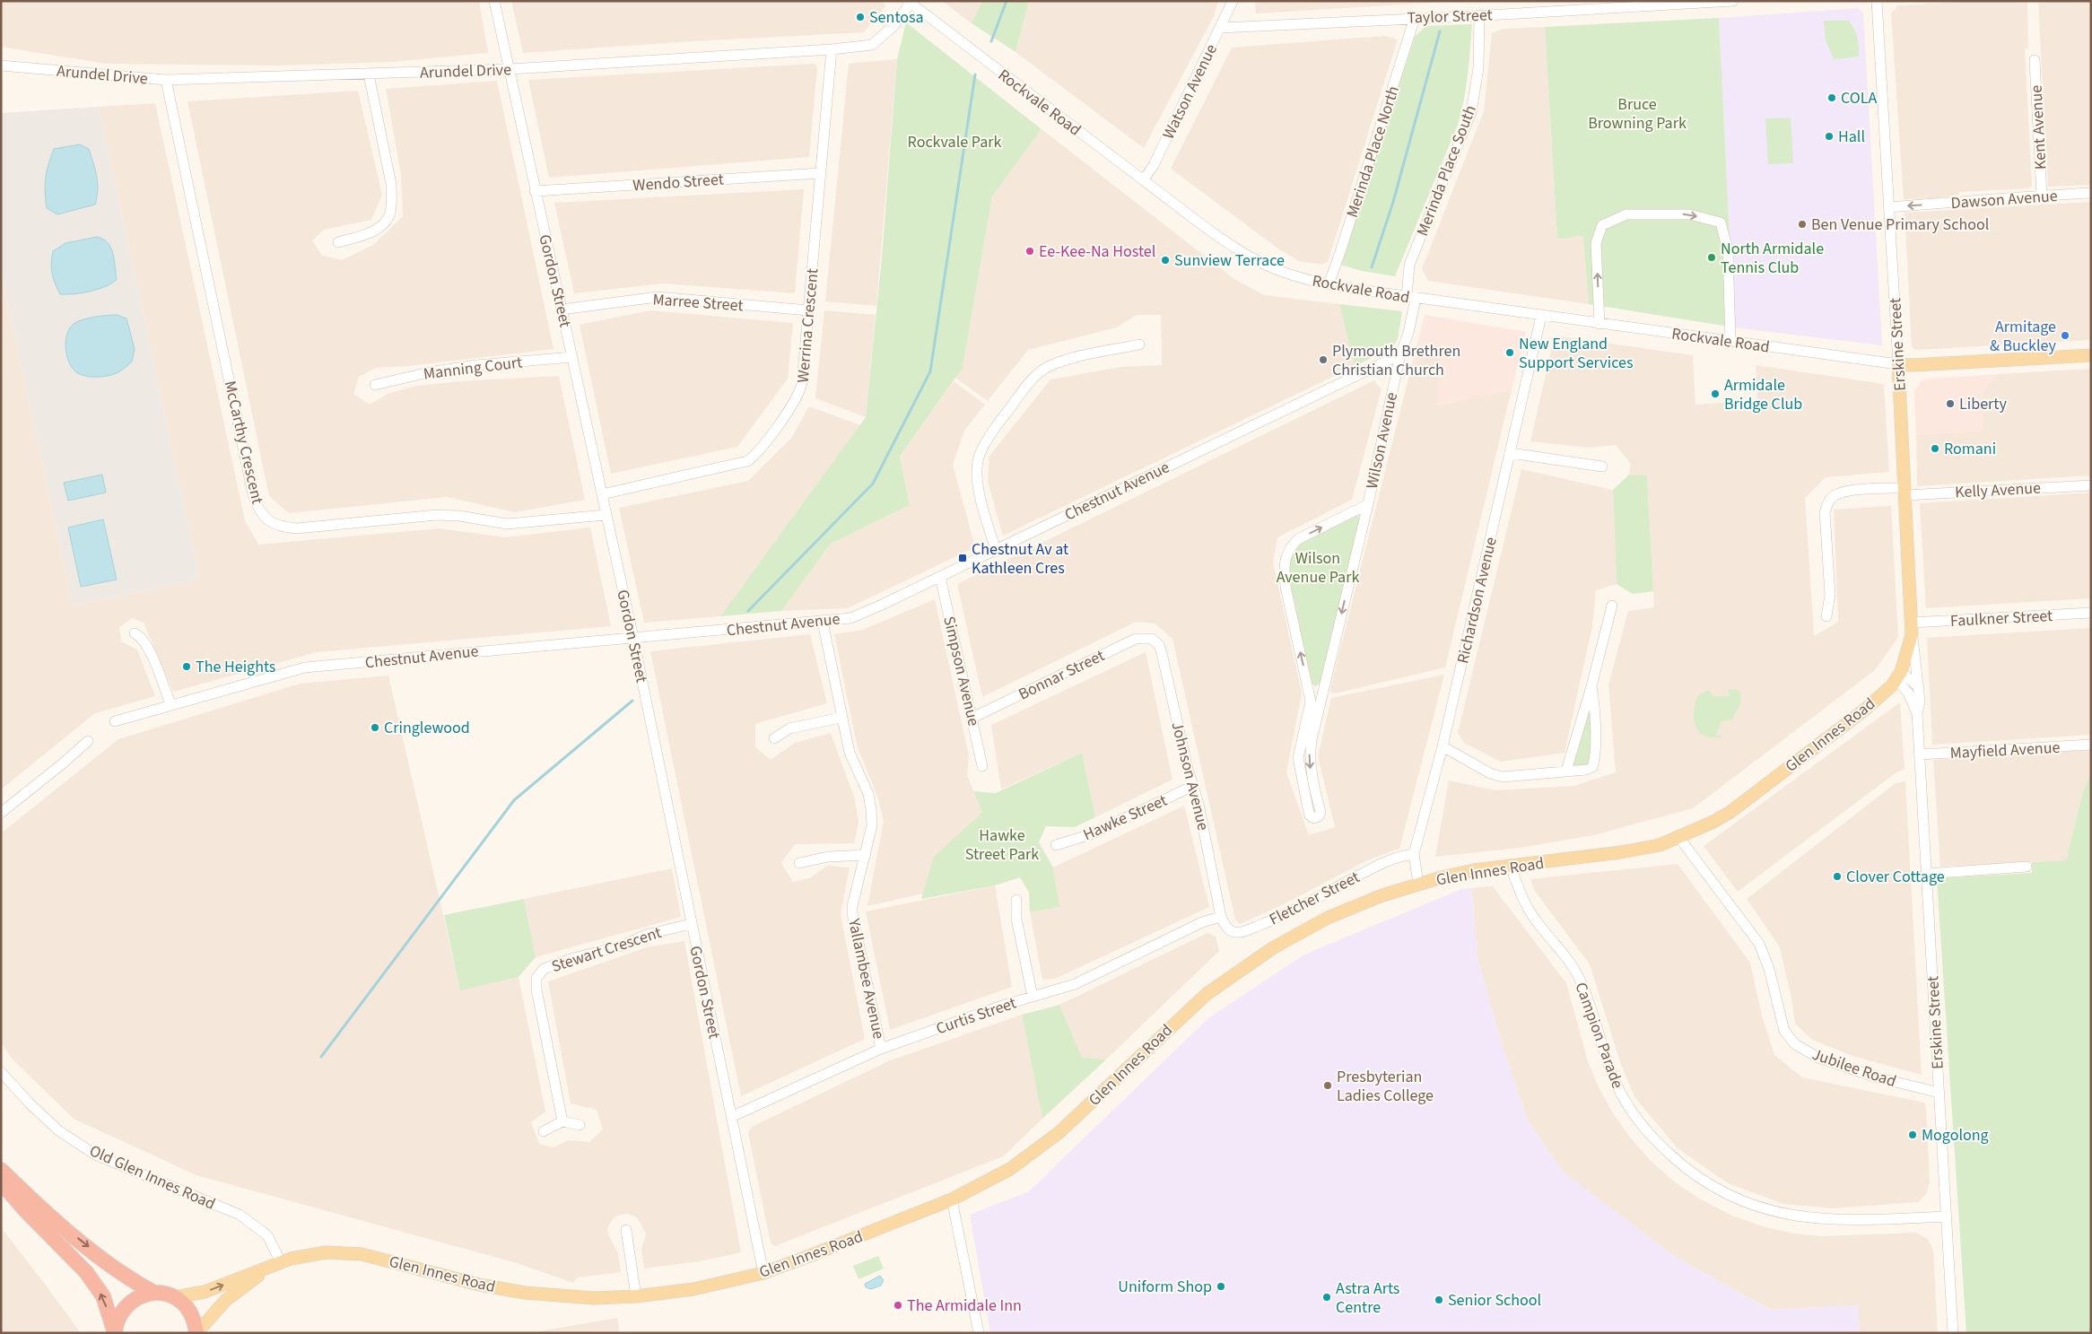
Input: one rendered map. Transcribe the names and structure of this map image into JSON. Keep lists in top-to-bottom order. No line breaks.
{"streets":{"main road":["Erskine Street","Glen Innes Road"],"street":["Taylor Street","Arundel Drive","Watson Avenue","Rockvale Road","Kent Avenue","Merinda Place North","Merinda Place South","Wendo Street","Dawson Avenue","Gordon Street","Marree Street","Werrina Crescent","Manning Court","Wilson Avenue","McCarthy Crescent","Kelly Avenue","Chestnut Avenue","Richardson Avenue","Faulkner Street","Simpson Avenue","Bonnar Street","Mayfield Avenue","Johnson Avenue","Hawke Street","Fletcher Street","Stewart Crescent","Yallambee Avenue","Curtis Street","Campion Parade","Jubilee Road","Old Glen Innes Road"]},"crossings":[["Taylor Street","Watson Avenue"],["Taylor Street","Merinda Place North"],["Taylor Street","Merinda Place South"],["Arundel Drive","Rockvale Road"],["Arundel Drive","Gordon Street"],["Arundel Drive","Werrina Crescent"],["Arundel Drive","McCarthy Crescent"],["Watson Avenue","Rockvale Road"],["Rockvale Road","Merinda Place North"],["Rockvale Road","Merinda Place South"],["Rockvale Road","Erskine Street"],["Rockvale Road","Wilson Avenue"],["Rockvale Road","Richardson Avenue"],["Kent Avenue","Dawson Avenue"],["Merinda Place South","Wilson Avenue"],["Wendo Street","Gordon Street"],["Wendo Street","Werrina Crescent"],["Dawson Avenue","Erskine Street"],["Gordon Street","Marree Street"],["Gordon Street","Werrina Crescent"],["Gordon Street","Manning Court"],["Gordon Street","McCarthy Crescent"],["Gordon Street","Chestnut Avenue"],["Gordon Street","Glen Innes Road"],["Gordon Street","Stewart Crescent"],["Gordon Street","Curtis Street"],["Marree Street","Werrina Crescent"],["Erskine Street","Kelly Avenue"],["Erskine Street","Faulkner Street"],["Erskine Street","Glen Innes Road"],["Erskine Street","Mayfield Avenue"],["Erskine Street","Campion Parade"],["Erskine Street","Jubilee Road"],["Wilson Avenue","Chestnut Avenue"],["Chestnut Avenue","Simpson Avenue"],["Chestnut Avenue","Yallambee Avenue"],["Richardson Avenue","Glen Innes Road"],["Richardson Avenue","Fletcher Street"],["Simpson Avenue","Bonnar Street"],["Bonnar Street","Johnson Avenue"],["Glen Innes Road","Campion Parade"],["Glen Innes Road","Jubilee Road"],["Glen Innes Road","Old Glen Innes Road"],["Johnson Avenue","Hawke Street"],["Johnson Avenue","Fletcher Street"],["Johnson Avenue","Curtis Street"],["Fletcher Street","Curtis Street"],["Yallambee Avenue","Curtis Street"]],"one_way":["Dawson Avenue"],"parks":["Bruce Browning Park","Rockvale Park","Wilson Avenue Park","Hawke Street Park"],"places":{"other":["Sentosa","COLA","Hall","Ben Venue Primary School","Ee-Kee-Na Hostel","North Armidale Tennis Club","Sunview Terrace","Armitage & Buckley","New England Support Services","Plymouth Brethren Christian Church","Armidale Bridge Club","Liberty","Romani","The Heights","Cringlewood","Clover Cottage","Presbyterian Ladies College","Mogolong","Uniform Shop","Astra Arts Centre","Senior School","The Armidale Inn"],"transit":["Chestnut Av at Kathleen Cres"]}}
